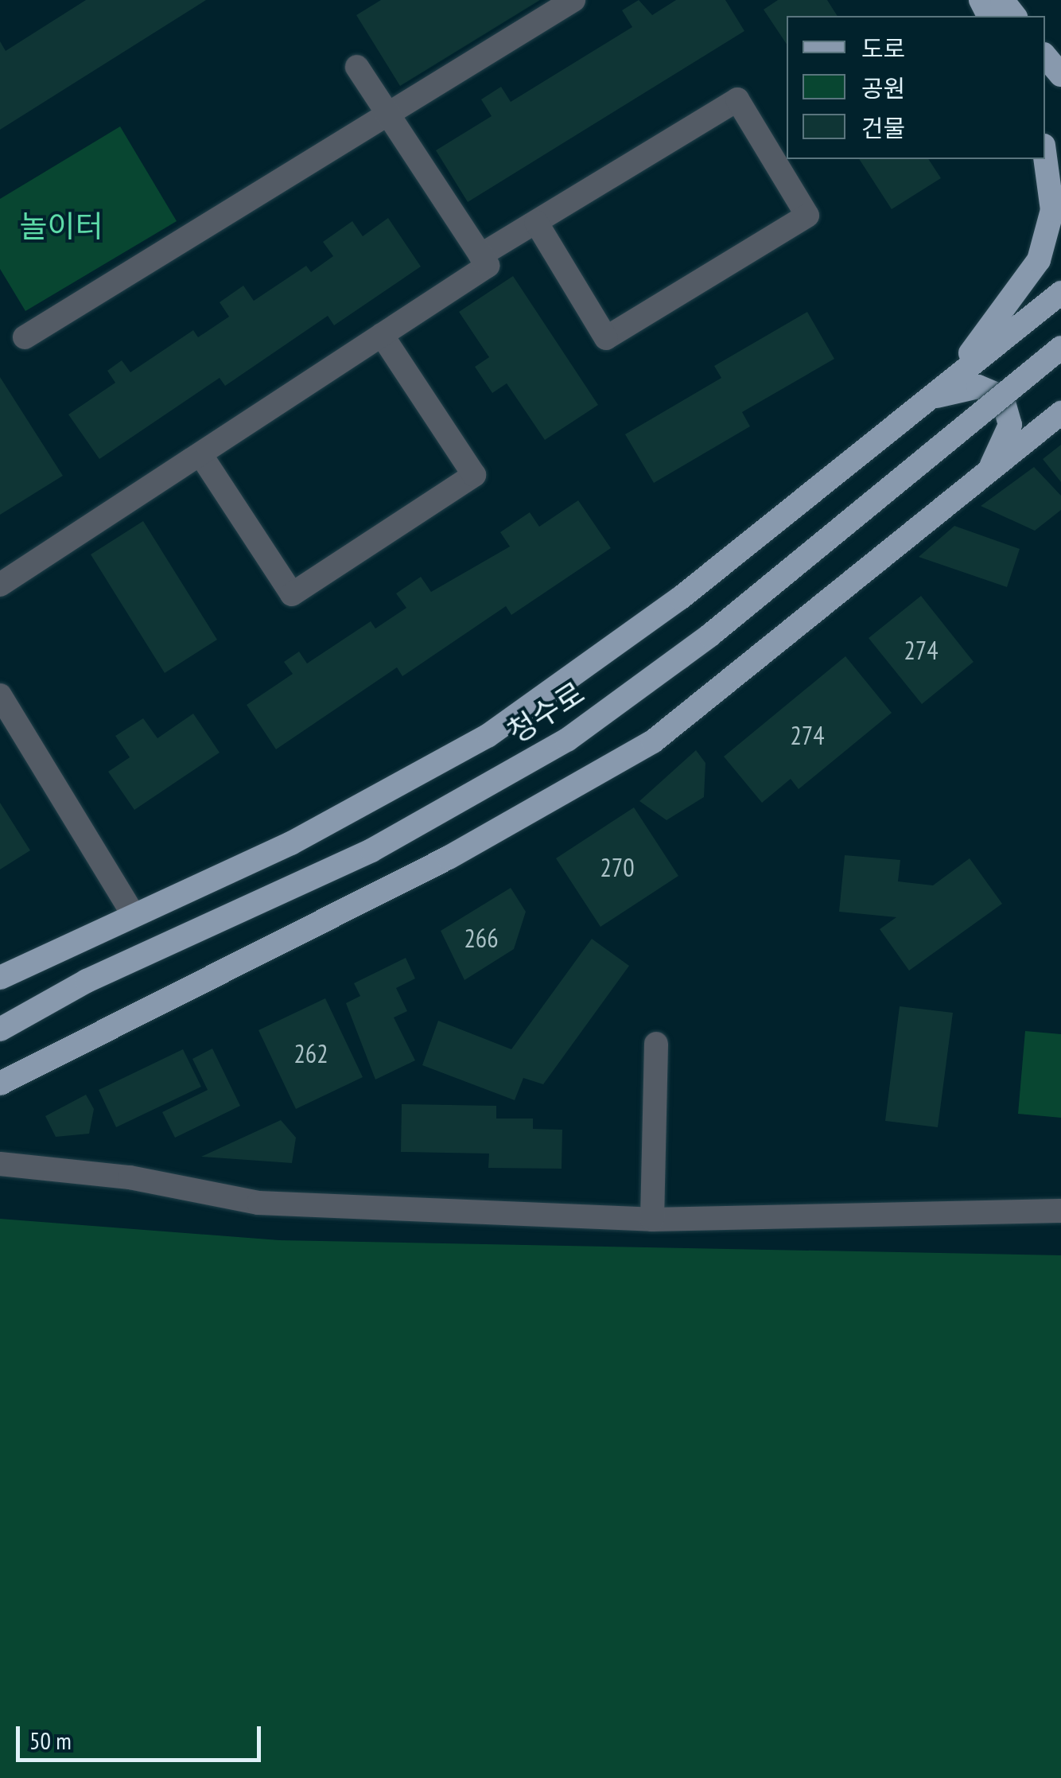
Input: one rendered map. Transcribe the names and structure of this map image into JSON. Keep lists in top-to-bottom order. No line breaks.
{"streets":{"main road":["청수로"]},"parks":["놀이터"],"house_numbers":["274","274","270","266","262"],"legend":["도로","공원","건물"],"scale_bar":"50 m"}
